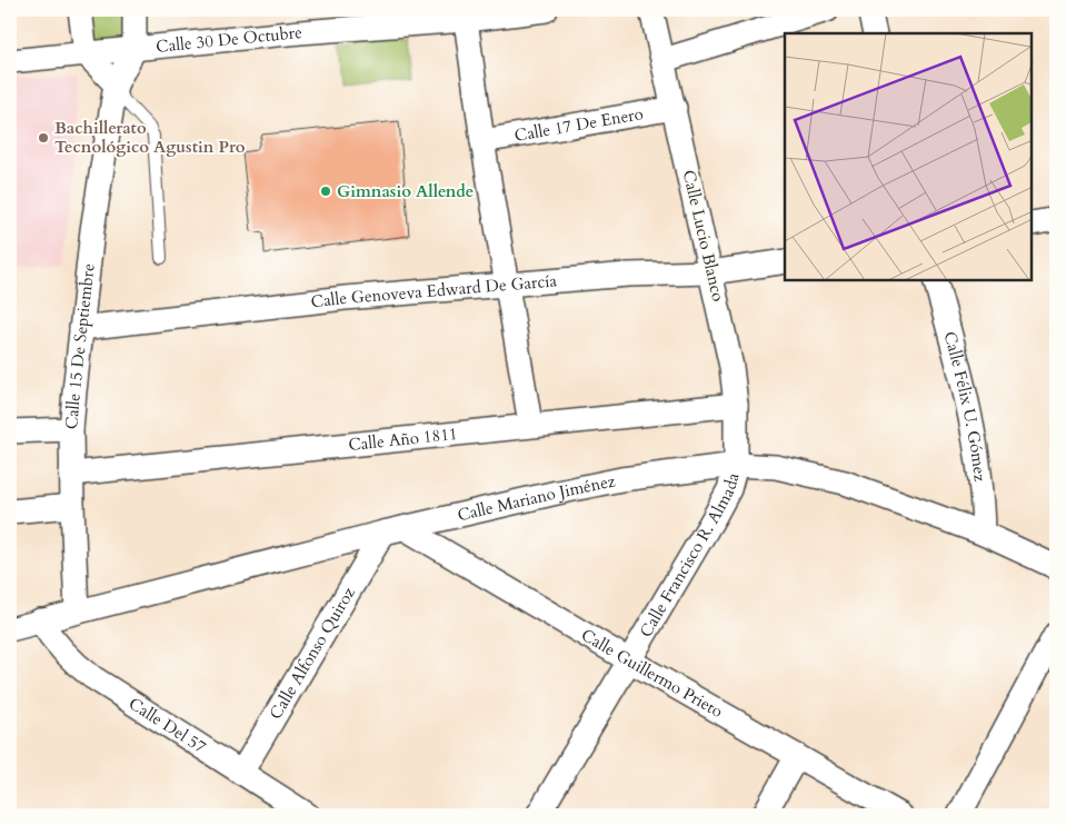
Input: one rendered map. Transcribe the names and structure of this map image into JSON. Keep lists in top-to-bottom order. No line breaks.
{"streets":{"street":["Calle 30 De Octubre","Calle 17 De Enero","Calle Lucio Blanco","Calle Genoveva Edward De García","Calle 15 De Septiembre","Calle Félix U. Gómez","Calle Año 1811","Calle Mariano Jiménez","Calle Francisco R. Almada","Calle Alfonso Quiroz","Calle Guillermo Prieto","Calle Del 57"]},"crossings":[["Calle 30 De Octubre","Calle 15 De Septiembre"],["Calle 17 De Enero","Calle Lucio Blanco"],["Calle Lucio Blanco","Calle Genoveva Edward De García"],["Calle Lucio Blanco","Calle Año 1811"],["Calle Lucio Blanco","Calle Mariano Jiménez"],["Calle Lucio Blanco","Calle Francisco R. Almada"],["Calle Genoveva Edward De García","Calle 15 De Septiembre"],["Calle 15 De Septiembre","Calle Año 1811"],["Calle 15 De Septiembre","Calle Mariano Jiménez"],["Calle Félix U. Gómez","Calle Mariano Jiménez"],["Calle Mariano Jiménez","Calle Francisco R. Almada"],["Calle Mariano Jiménez","Calle Alfonso Quiroz"],["Calle Mariano Jiménez","Calle Guillermo Prieto"],["Calle Mariano Jiménez","Calle Del 57"],["Calle Francisco R. Almada","Calle Guillermo Prieto"],["Calle Alfonso Quiroz","Calle Guillermo Prieto"],["Calle Alfonso Quiroz","Calle Del 57"]],"places":["Bachillerato Tecnológico Agustin Pro","Gimnasio Allende"]}
